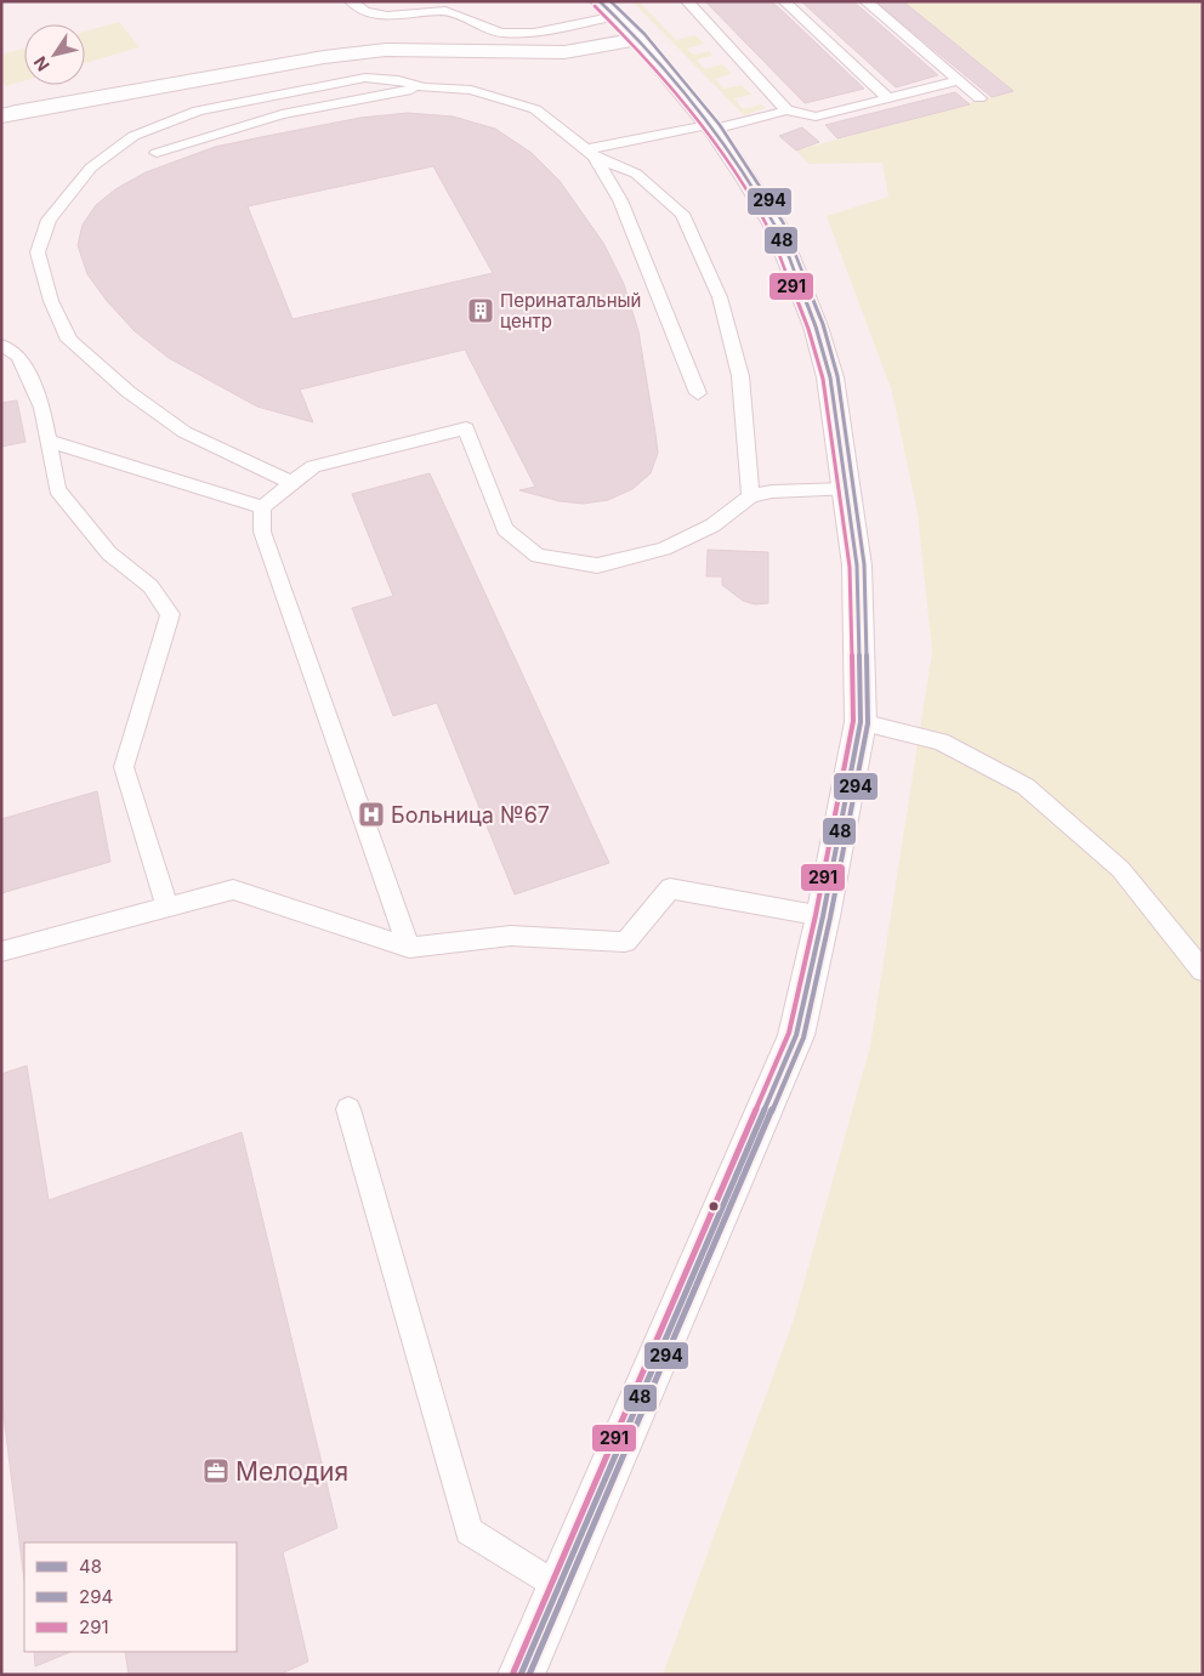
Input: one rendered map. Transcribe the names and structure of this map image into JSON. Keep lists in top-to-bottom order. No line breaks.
{"places":{"building":["Перинатальный центр"],"hospital":["Больница №67"],"office":["Мелодия"]},"lines":["transit line 48","transit line 294","transit line 291"],"legend":["48","294","291"],"north":"bottom left"}
